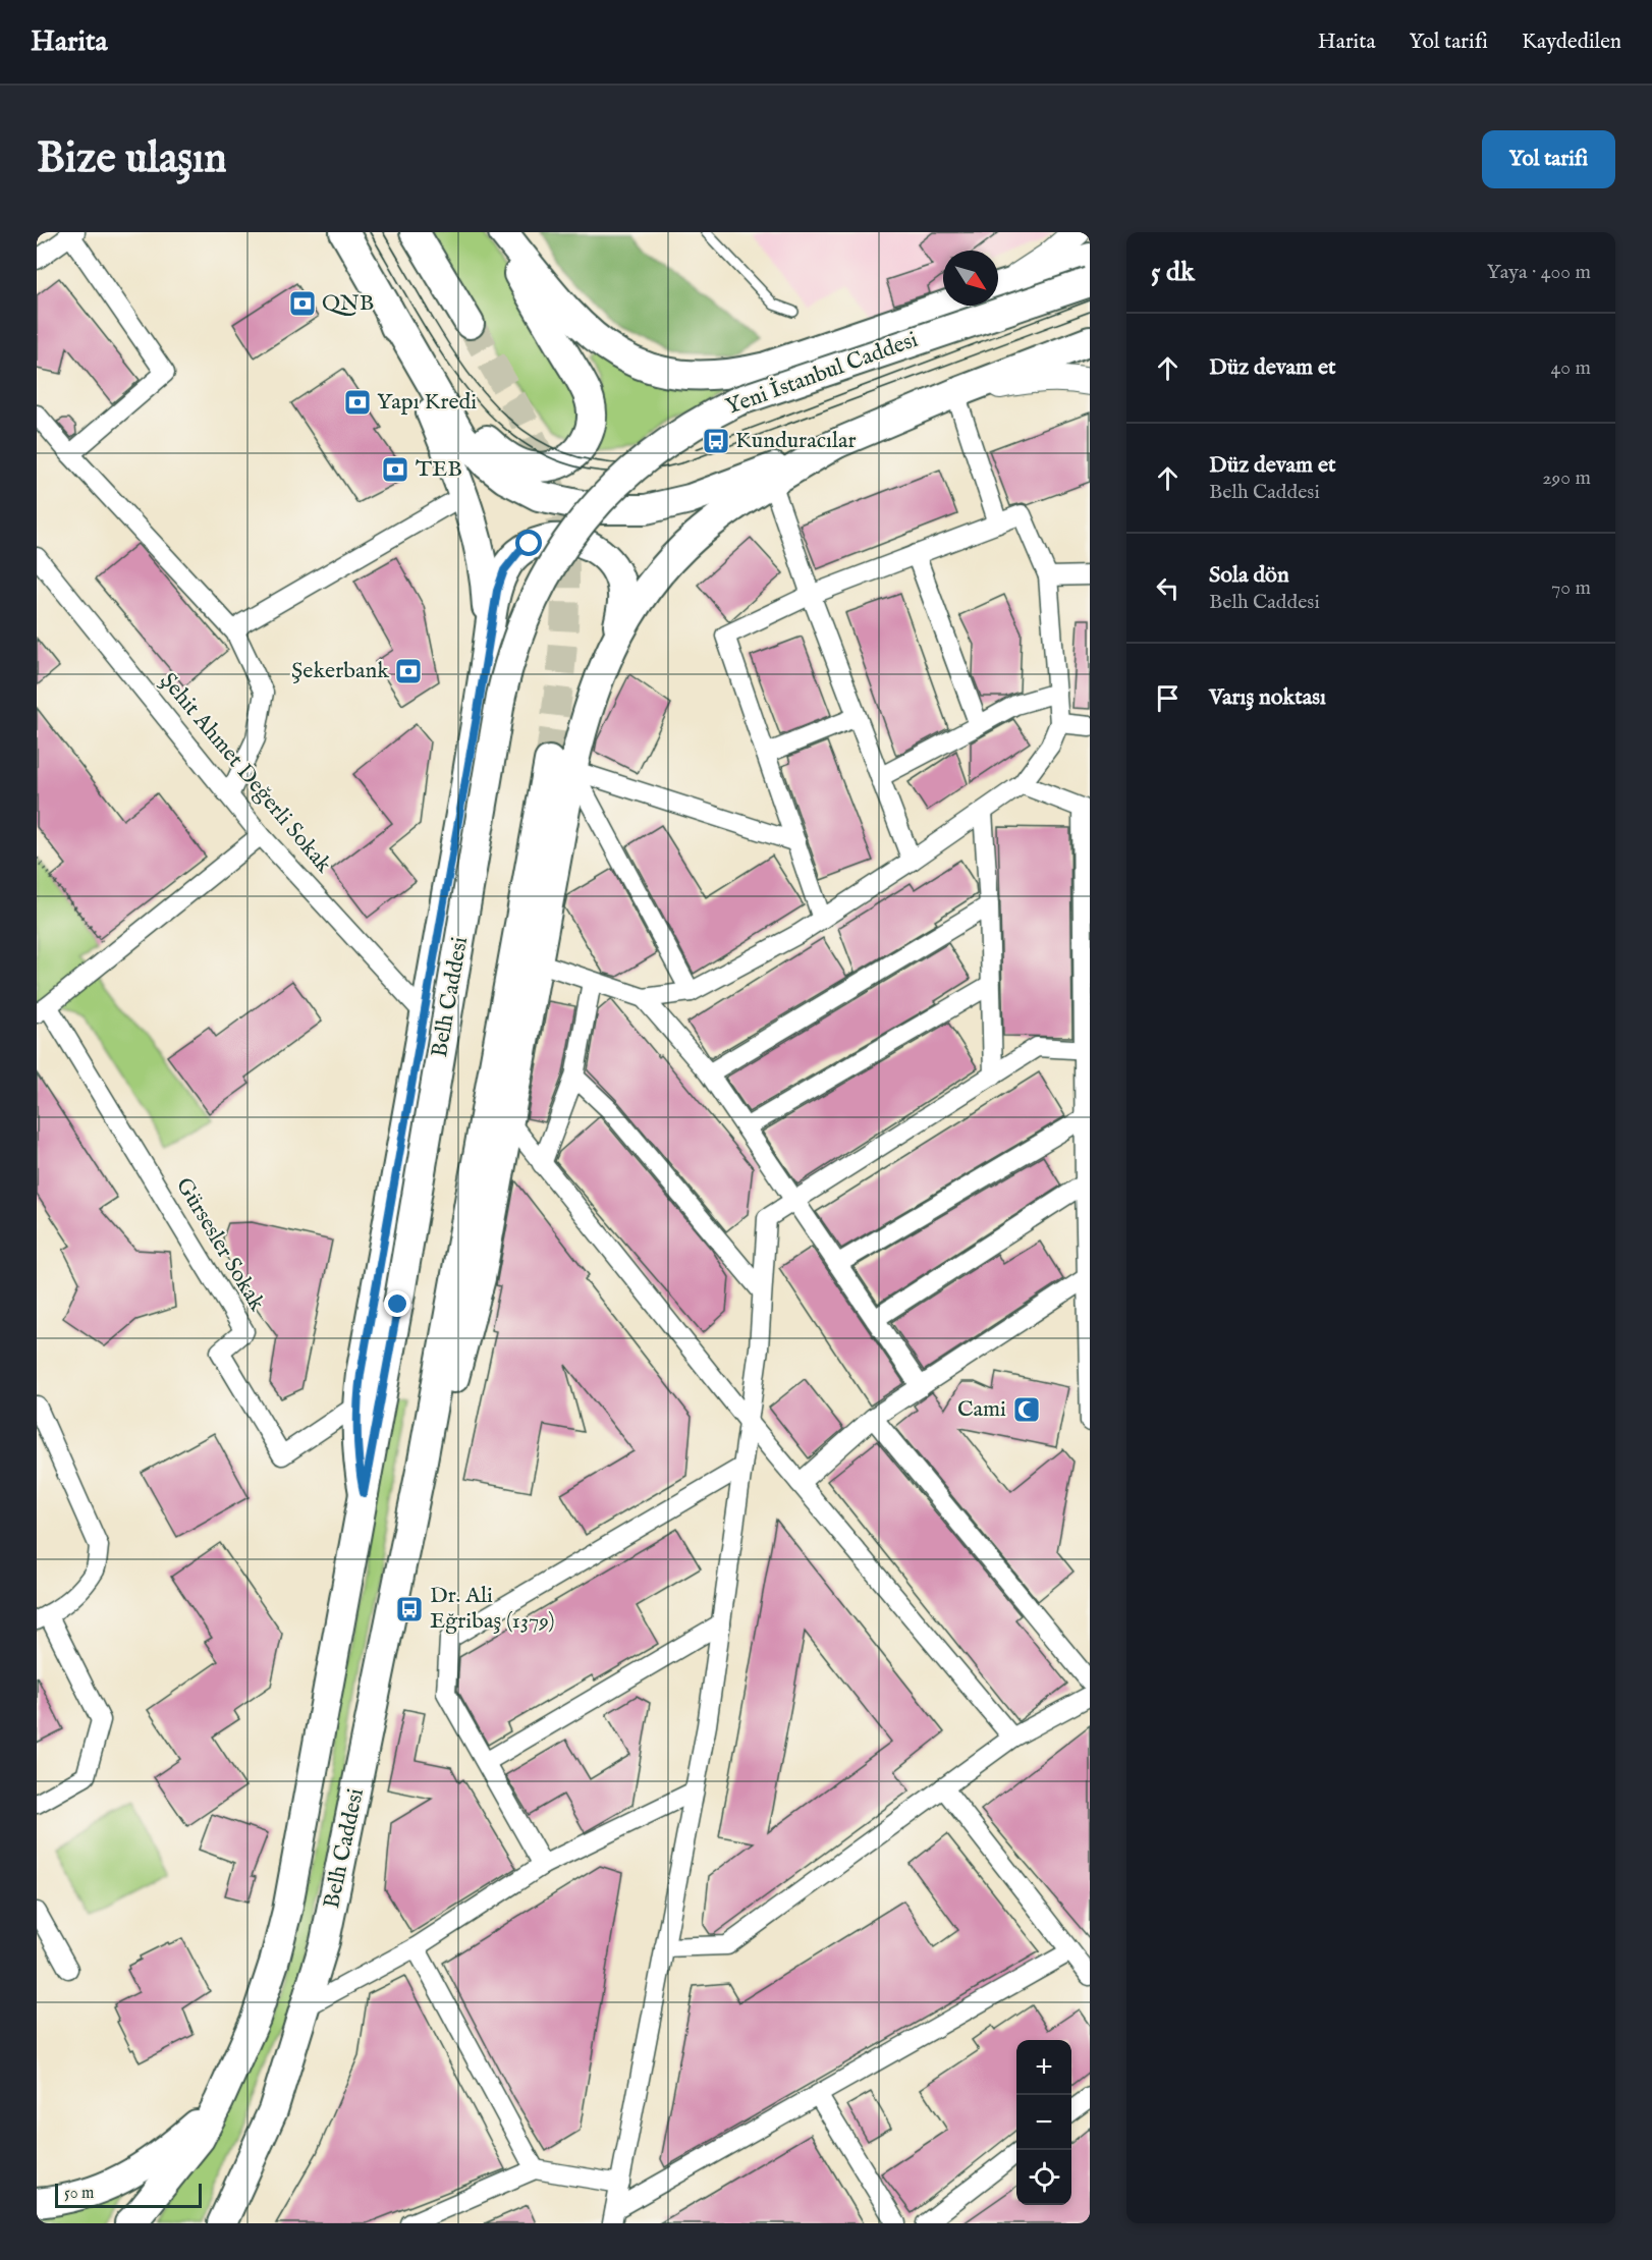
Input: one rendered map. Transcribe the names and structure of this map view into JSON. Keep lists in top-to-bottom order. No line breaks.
{"streets":{"main road":["Yeni İstanbul Caddesi","Belh Caddesi"],"street":["Şehit Ahmet Değerli Sokak","Gürsesler Sokak"]},"crossings":[["Yeni İstanbul Caddesi","Belh Caddesi"],["Şehit Ahmet Değerli Sokak","Belh Caddesi"],["Belh Caddesi","Gürsesler Sokak"]],"places":{"bank":["QNB","Yapı Kredi","TEB","Şekerbank"],"bus stop":["Kunduracılar","Dr. Ali Eğribaş (1379)"],"mosque":["Cami"]},"scale_bar":"50 m","north":"bottom right","page":{"header":"Harita","nav":["Harita","Yol tarifi","Kaydedilen"],"buttons":"Yol tarifi","title":"Bize ulaşın","heading":["5 dk","Yaya · 400 m"],"list":[["Düz devam et","40 m"],["Düz devam et","Belh Caddesi","290 m"],["Sola dön","Belh Caddesi","70 m"],"Varış noktası"],"map_buttons":["+","−"],"scale":"50 m"}}
